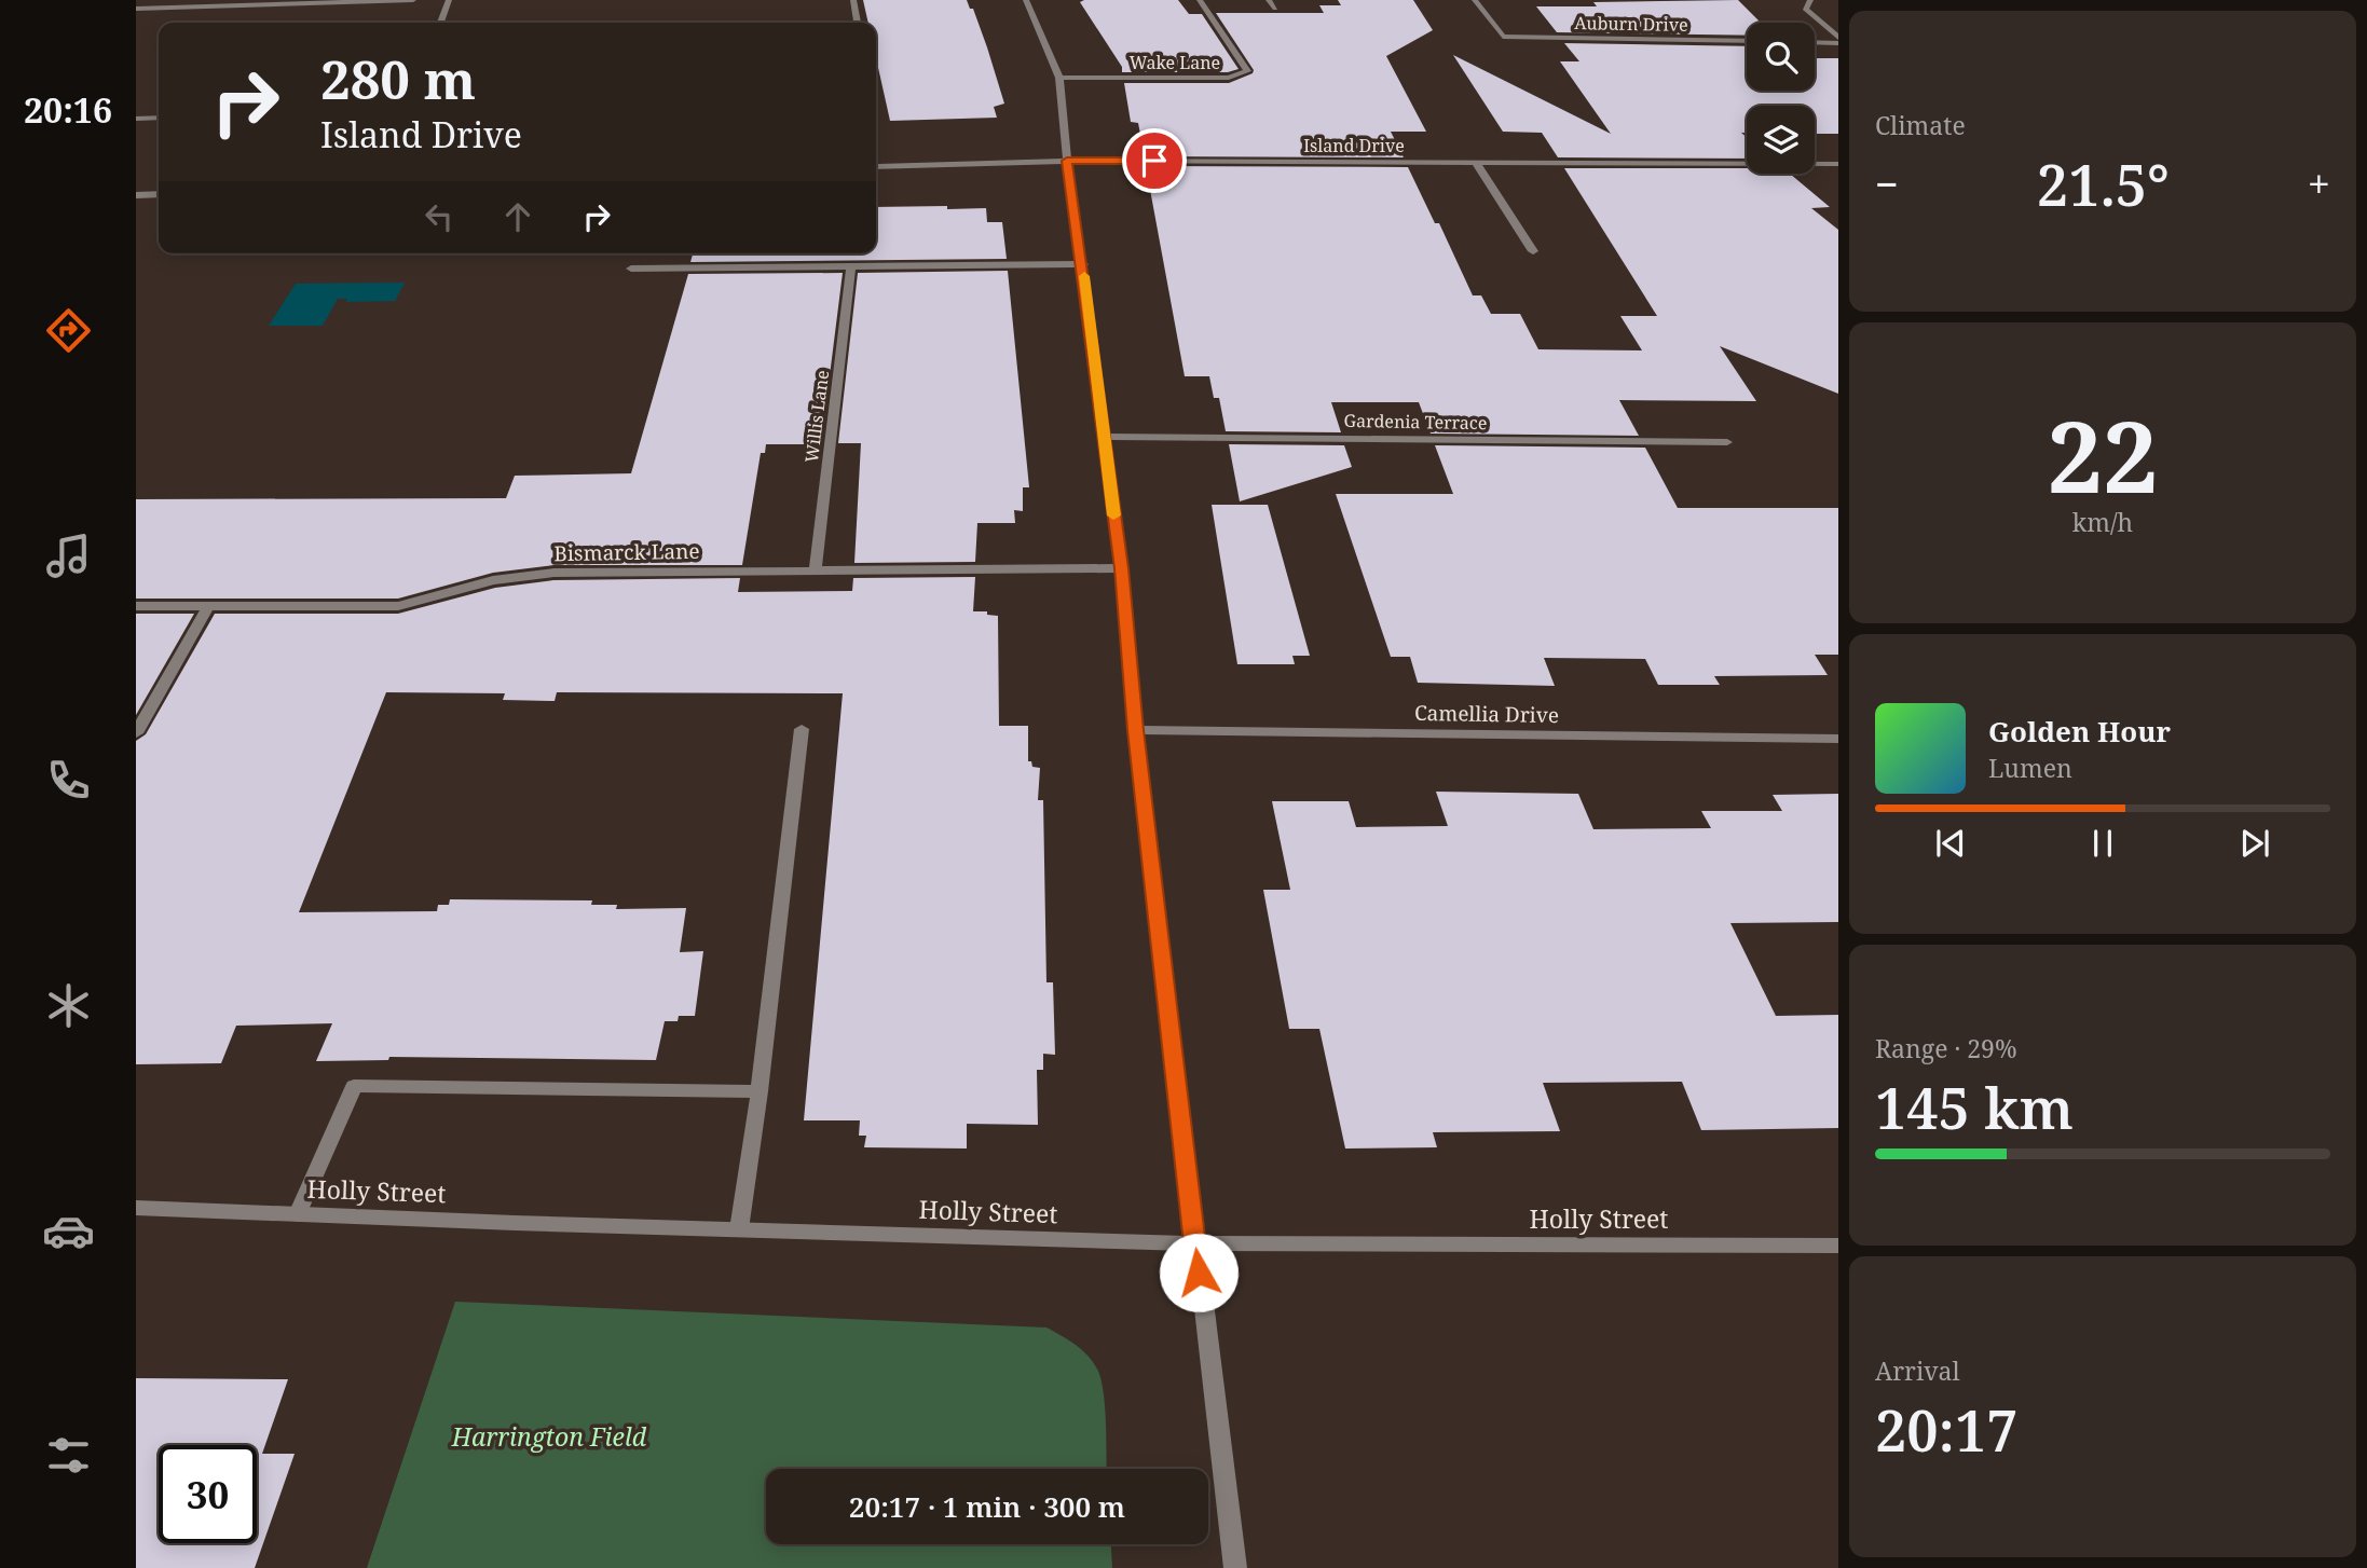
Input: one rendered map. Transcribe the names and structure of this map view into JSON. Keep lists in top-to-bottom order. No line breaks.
{"streets":{"street":["Auburn Drive","Wake Lane","Island Drive","Willis Lane","Gardenia Terrace","Bismarck Lane","Camellia Drive","Holly Street"]},"crossings":[["Willis Lane","Bismarck Lane"]],"parks":["Harrington Field"],"page":{"tabs":"20:16","tile":["Climate",["22","km/h"],["Range · 29%","145 km"],["Arrival","20:17"]],"turn":["280 m","Island Drive"],"heat":["−","21.5°","+"],"song":["Golden Hour","Lumen"],"limit":"30","trip":"20:17 · 1 min · 300 m"}}
